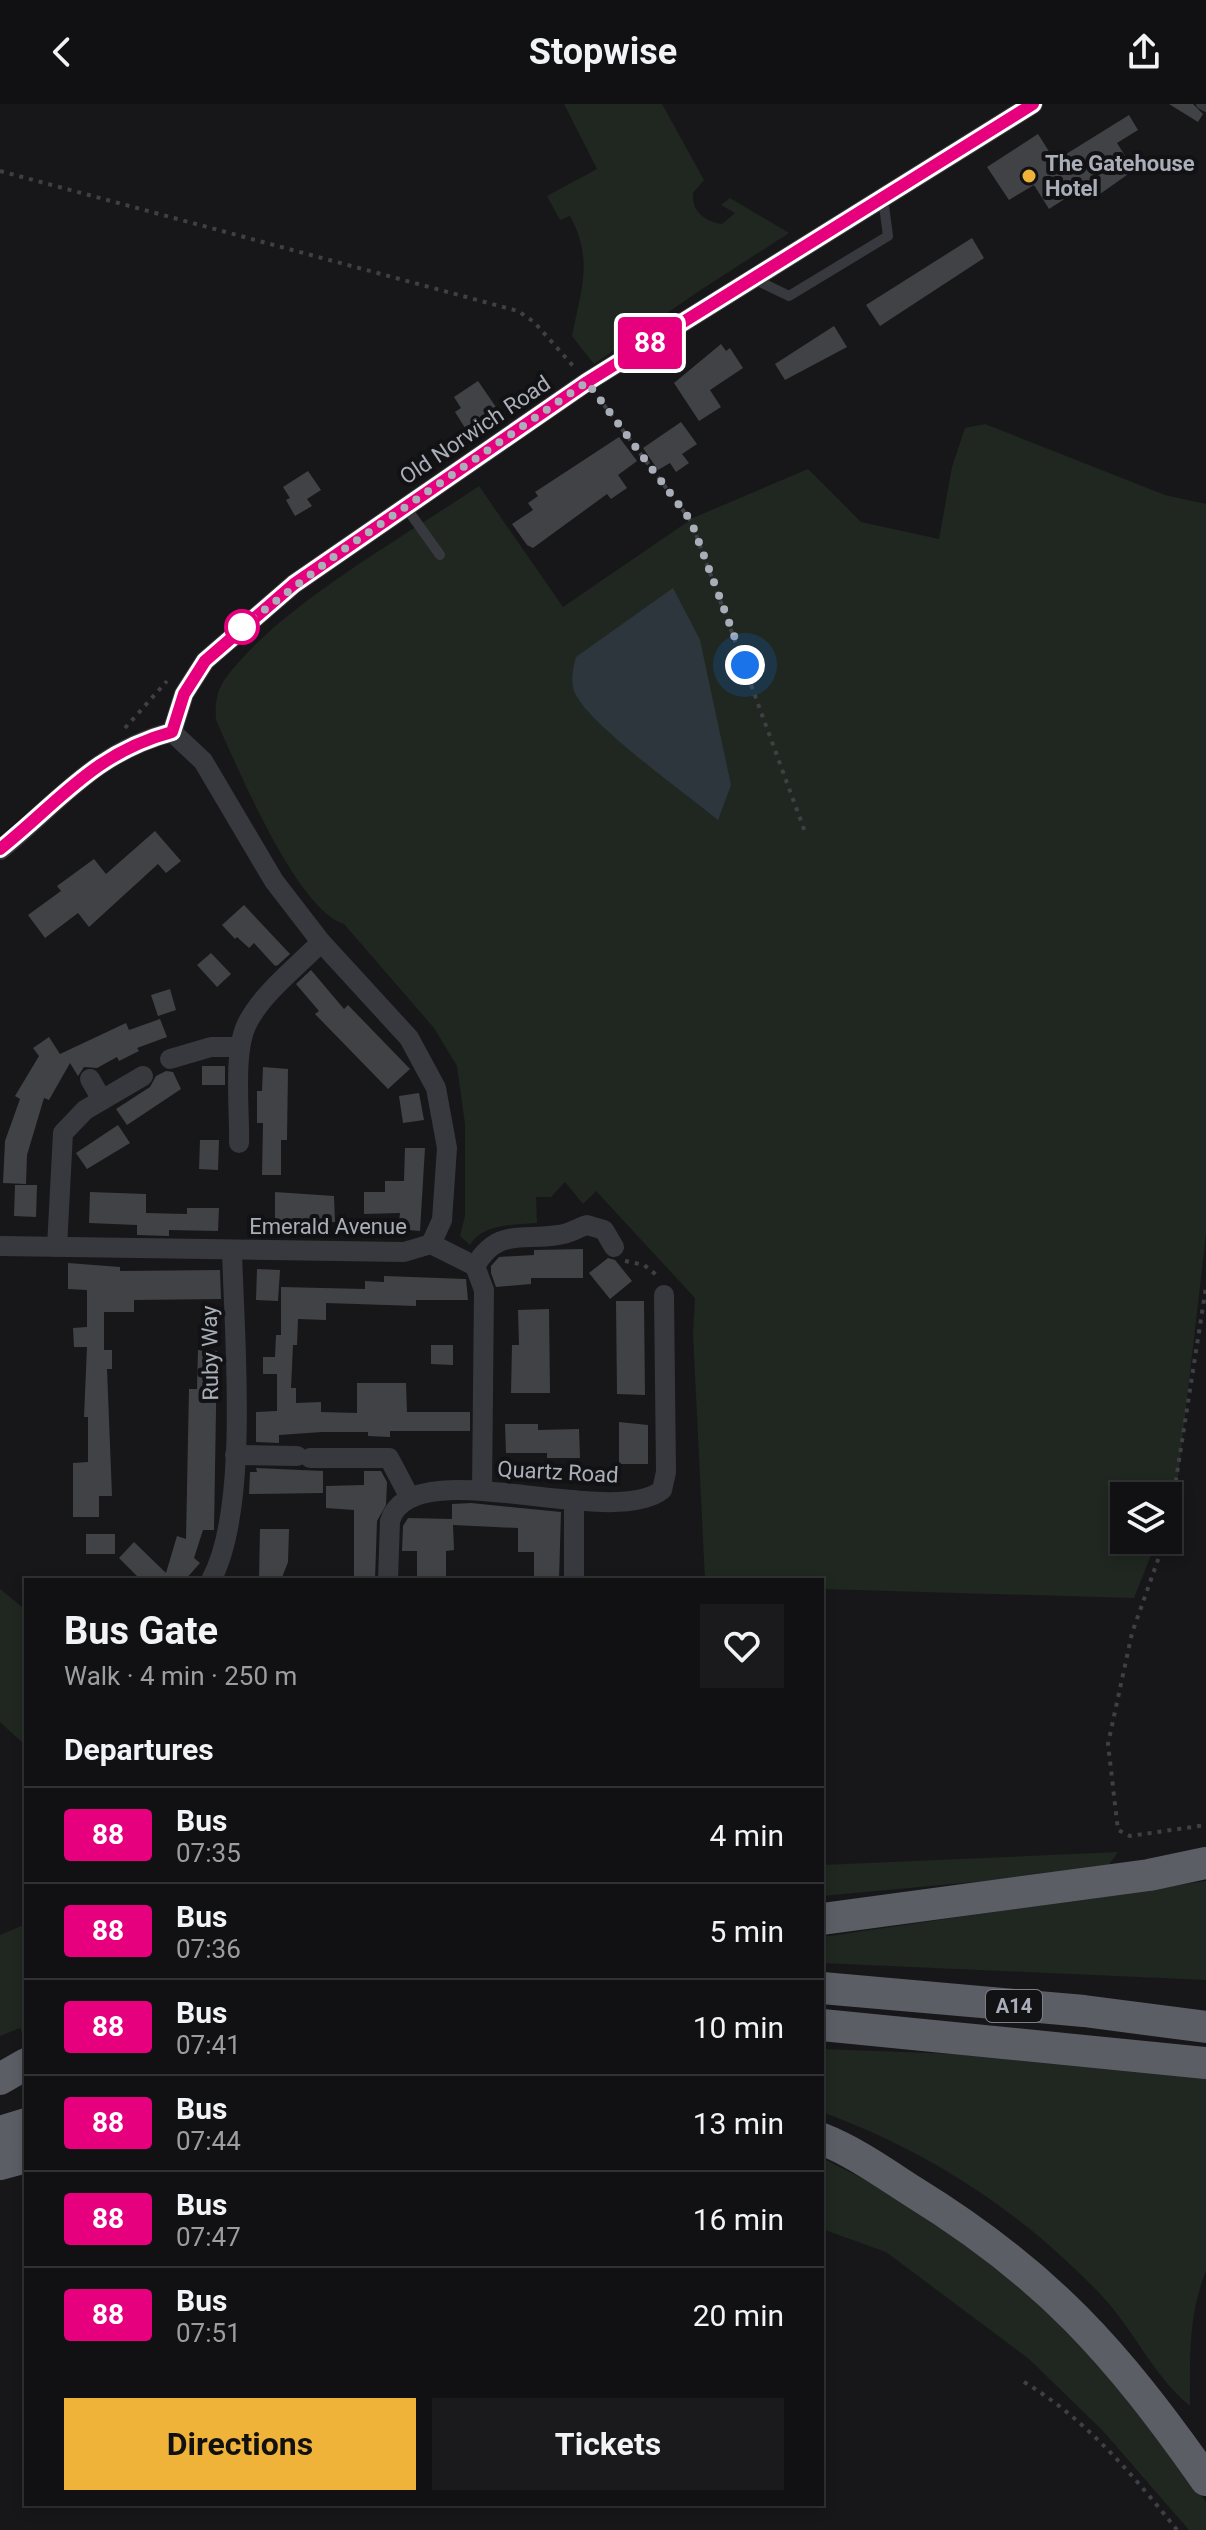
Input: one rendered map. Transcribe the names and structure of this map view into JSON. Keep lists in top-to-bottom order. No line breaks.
{"streets":{"highway":["A14"],"street":["Old Norwich Road","Emerald Avenue","Ruby Way","Quartz Road"]},"crossings":[["Old Norwich Road","Emerald Avenue"],["Emerald Avenue","Ruby Way"]],"places":["The Gatehouse Hotel"],"lines":["bus line 88"],"page":{"header":"Stopwise","on_map":"88","heading":[["Bus Gate","Walk · 4 min · 250 m"],"Departures"],"list":[{"mark":"88","name":"Bus","note":"07:35","value":"4 min"},{"mark":"88","name":"Bus","note":"07:36","value":"5 min"},{"mark":"88","name":"Bus","note":"07:41","value":"10 min"},{"mark":"88","name":"Bus","note":"07:44","value":"13 min"},{"mark":"88","name":"Bus","note":"07:47","value":"16 min"},{"mark":"88","name":"Bus","note":"07:51","value":"20 min"}],"buttons":["Directions","Tickets"]}}
